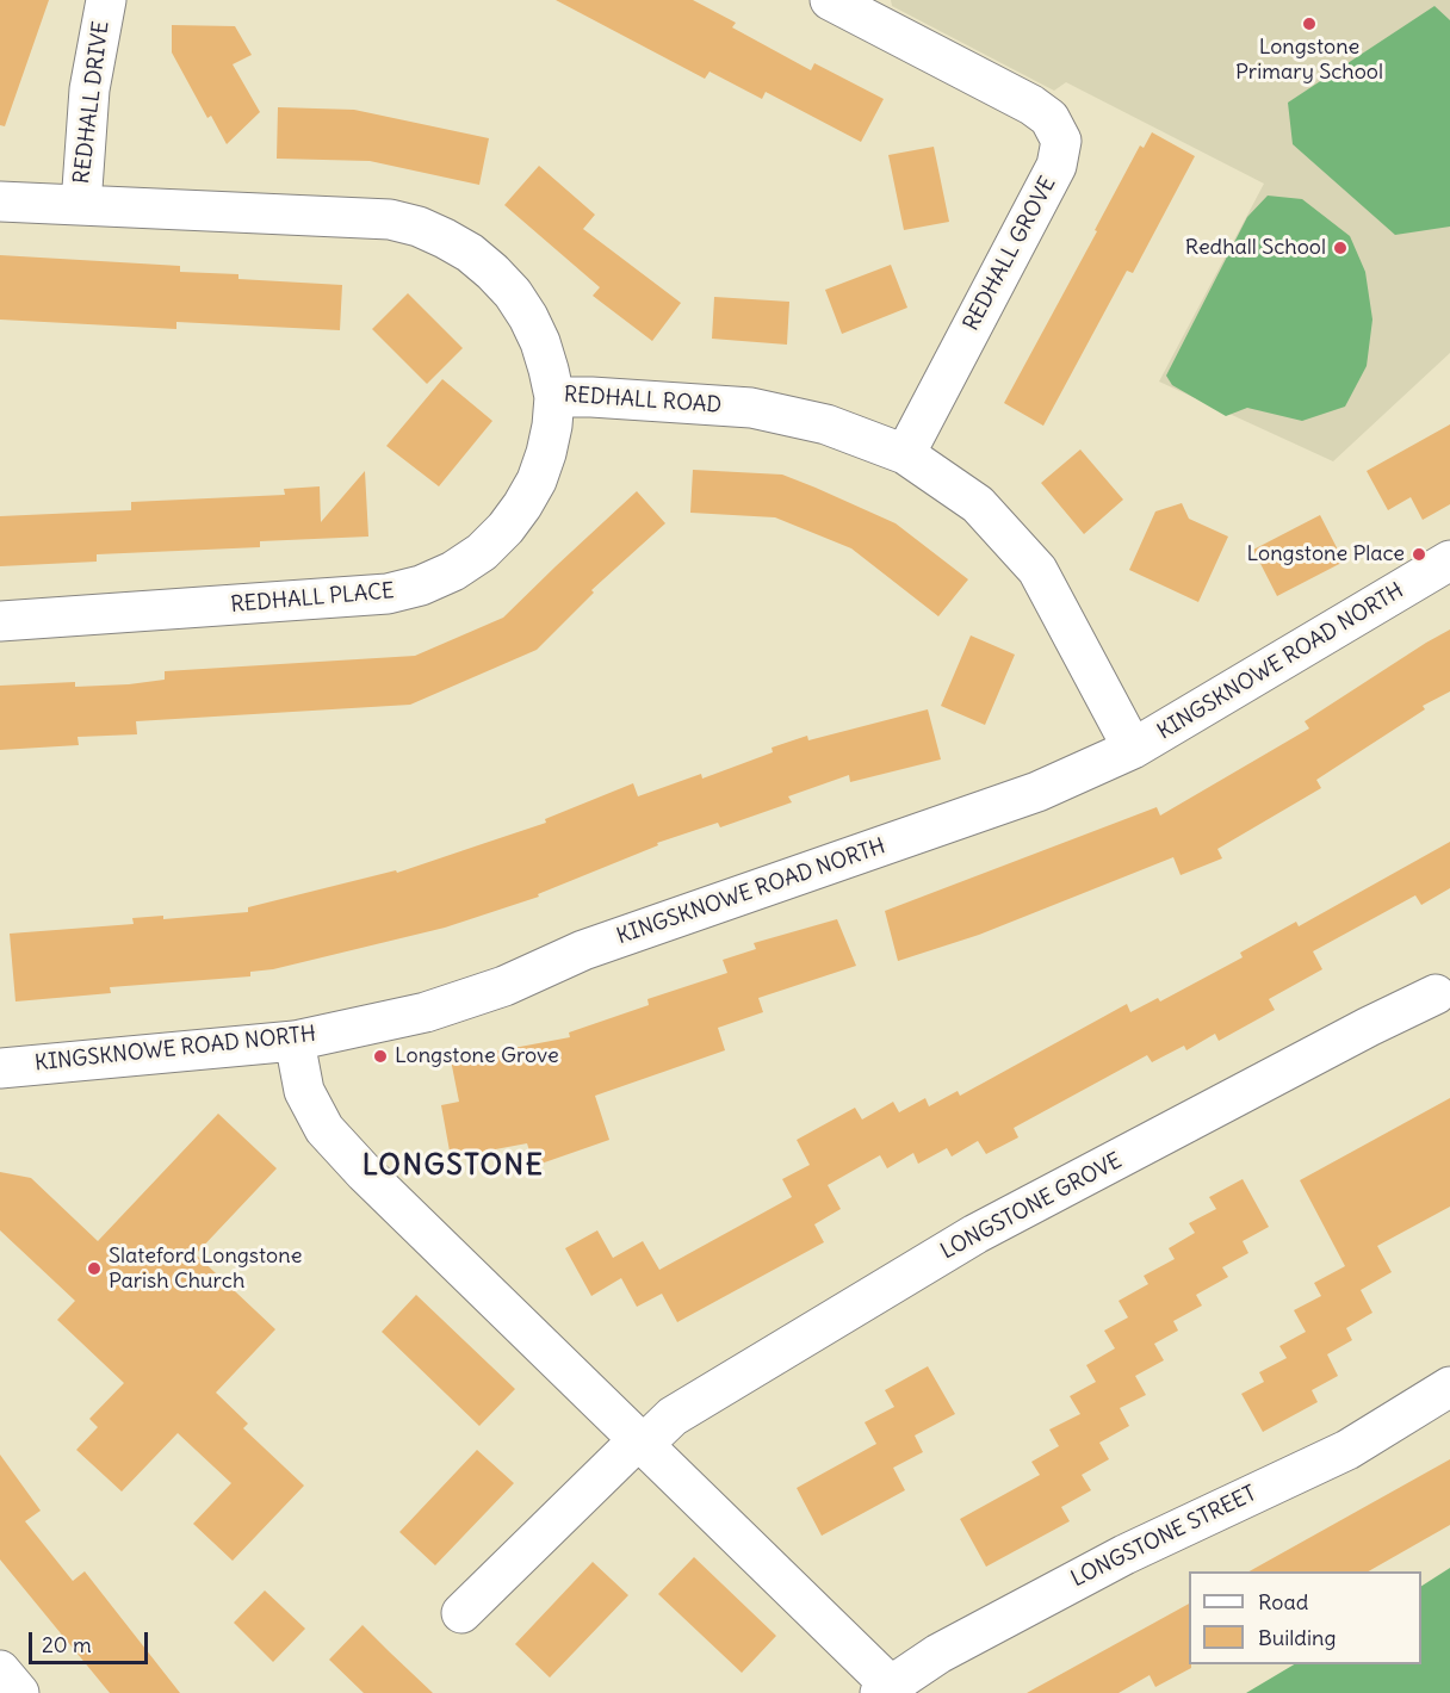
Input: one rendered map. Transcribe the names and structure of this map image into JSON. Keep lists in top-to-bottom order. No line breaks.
{"streets":{"street":["REDHALL DRIVE","REDHALL GROVE","REDHALL ROAD","REDHALL PLACE","KINGSKNOWE ROAD NORTH","LONGSTONE GROVE","LONGSTONE STREET"]},"crossings":[["REDHALL DRIVE","REDHALL ROAD"],["REDHALL GROVE","REDHALL ROAD"],["REDHALL ROAD","REDHALL PLACE"],["REDHALL ROAD","KINGSKNOWE ROAD NORTH"]],"districts":["LONGSTONE"],"places":["Longstone Primary School","Redhall School","Longstone Place","Longstone Grove","Slateford Longstone Parish Church"],"legend":["Road","Building"],"scale_bar":"20 m"}
